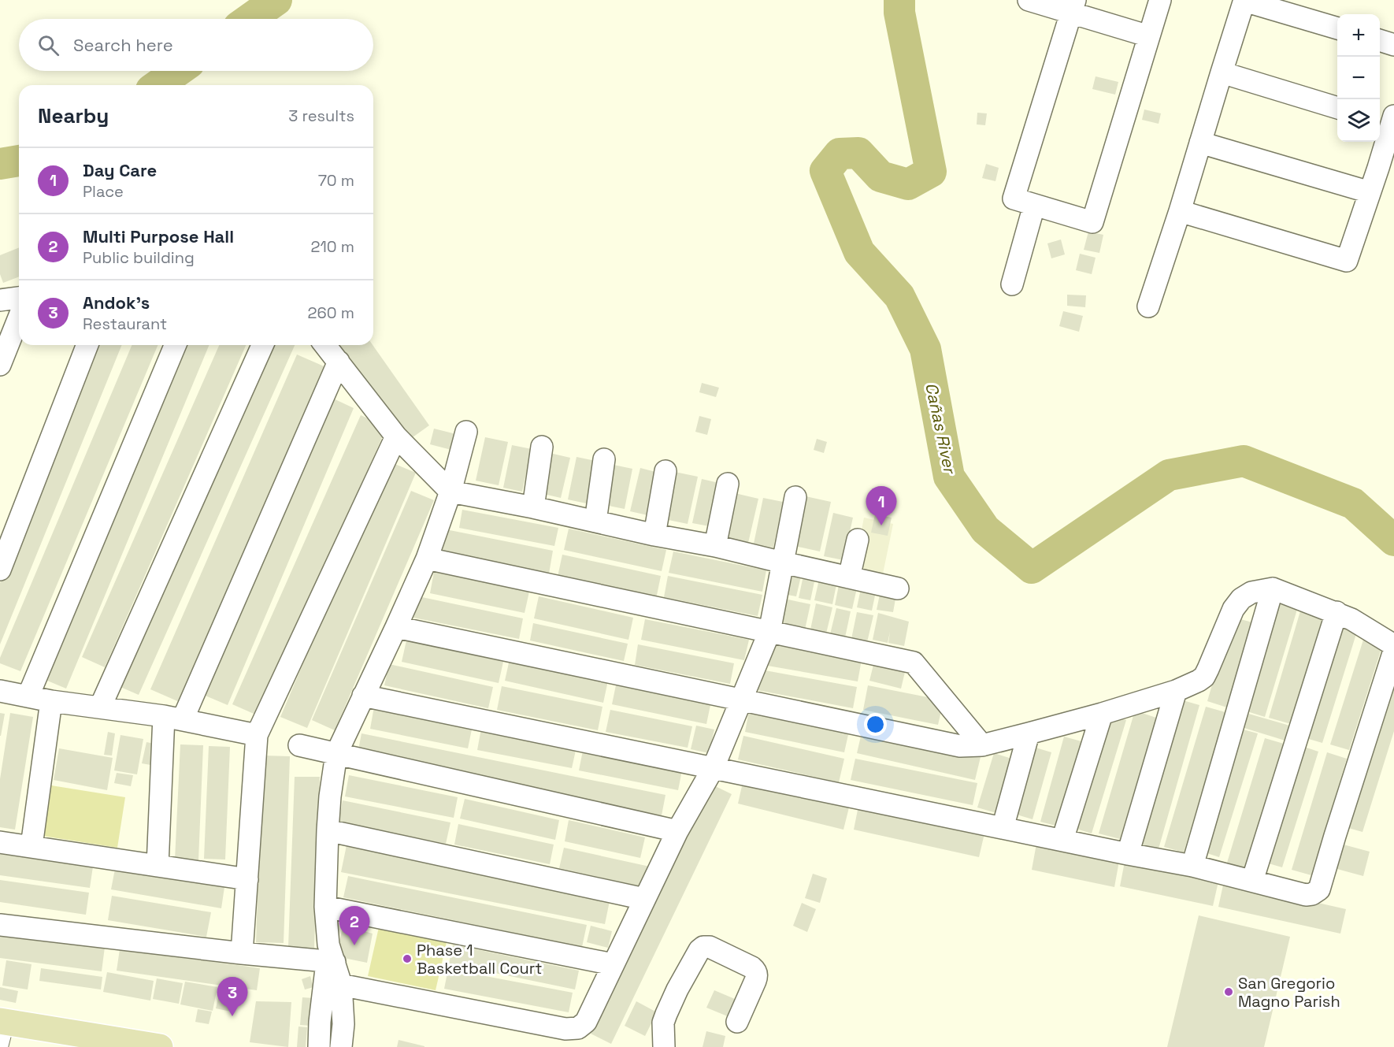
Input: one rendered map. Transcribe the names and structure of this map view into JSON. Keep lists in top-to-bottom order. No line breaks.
{"water":["Cañas River"],"places":["Phase 1 Basketball Court","San Gregorio Magno Parish"],"page":{"map_buttons":["+","−"],"search":"Search here","heading":["Nearby","3 results"],"list":[{"mark":"1","name":"Day Care","note":"Place","value":"70 m"},{"mark":"2","name":"Multi Purpose Hall","note":"Public building","value":"210 m"},{"mark":"3","name":"Andok's","note":"Restaurant","value":"260 m"}],"pins":["1","2","3"]}}
